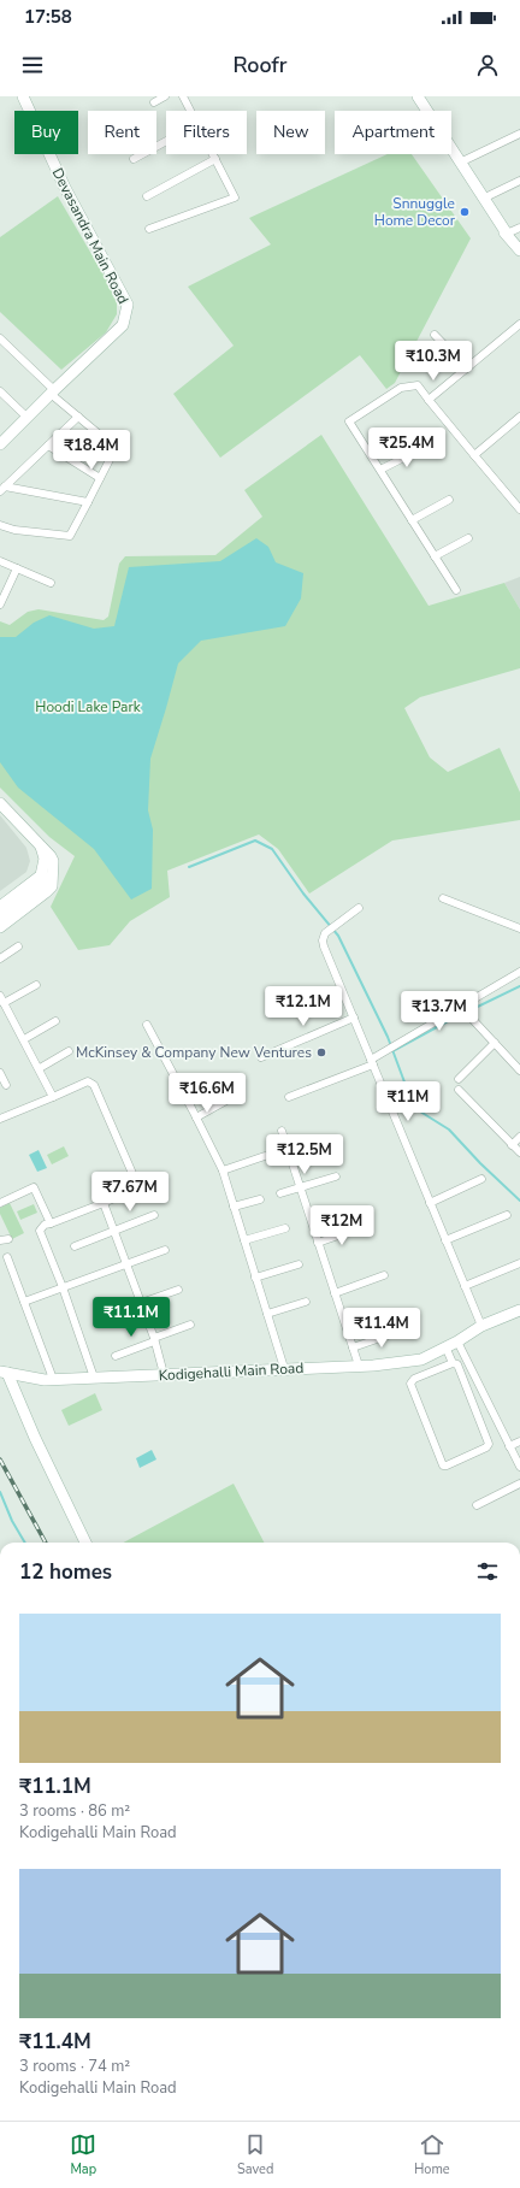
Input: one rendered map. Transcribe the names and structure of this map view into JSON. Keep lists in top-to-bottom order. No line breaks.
{"streets":{"street":["Devasandra Main Road","Kodigehalli Main Road"]},"parks":["Hoodi Lake Park"],"places":["Snnuggle Home Decor","McKinsey & Company New Ventures"],"page":{"status":"17:58","header":"Roofr","chip":["Buy","Rent","Filters","New","Apartment"],"price":["₹10.3M","₹25.4M","₹18.4M","₹12.1M","₹13.7M","₹16.6M","₹11M","₹12.5M","₹7.67M","₹12M","₹11.1M","₹11.4M"],"heading":"12 homes","list":[{"name":"₹11.1M","note":"3 rooms · 86 m² · Kodigehalli Main Road"},{"name":"₹11.4M","note":"3 rooms · 74 m² · Kodigehalli Main Road"}],"tabs":["Map","Saved","Home"]}}
